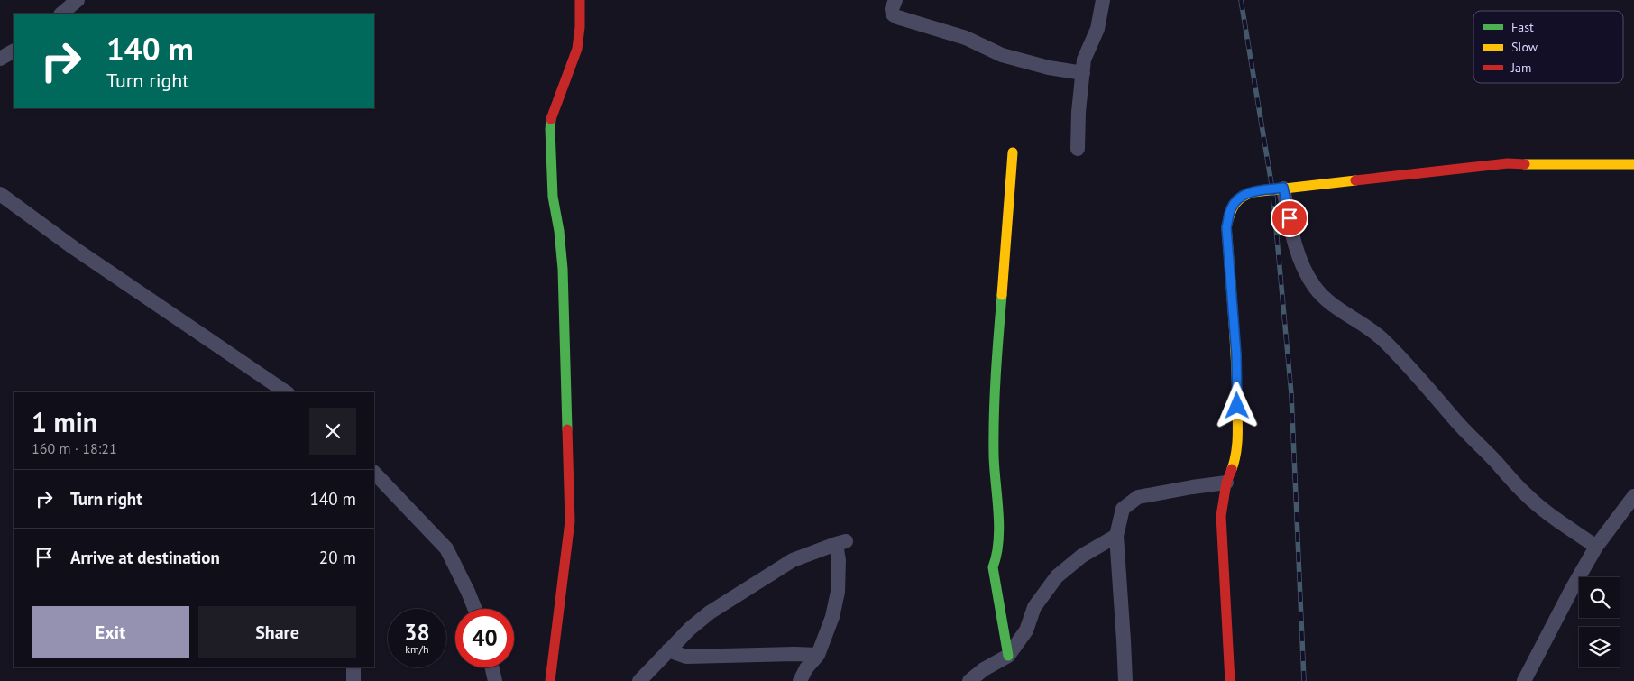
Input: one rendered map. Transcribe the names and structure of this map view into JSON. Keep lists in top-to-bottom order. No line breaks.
{"legend":["Fast","Slow","Jam"],"page":{"turn":["140 m","Turn right"],"heading":["1 min","160 m · 18:21"],"list":[{"name":"Turn right","value":"140 m"},{"name":"Arrive at destination","value":"20 m"}],"buttons":["Exit","Share"],"speed":"38 km/h","limit":"40"}}
